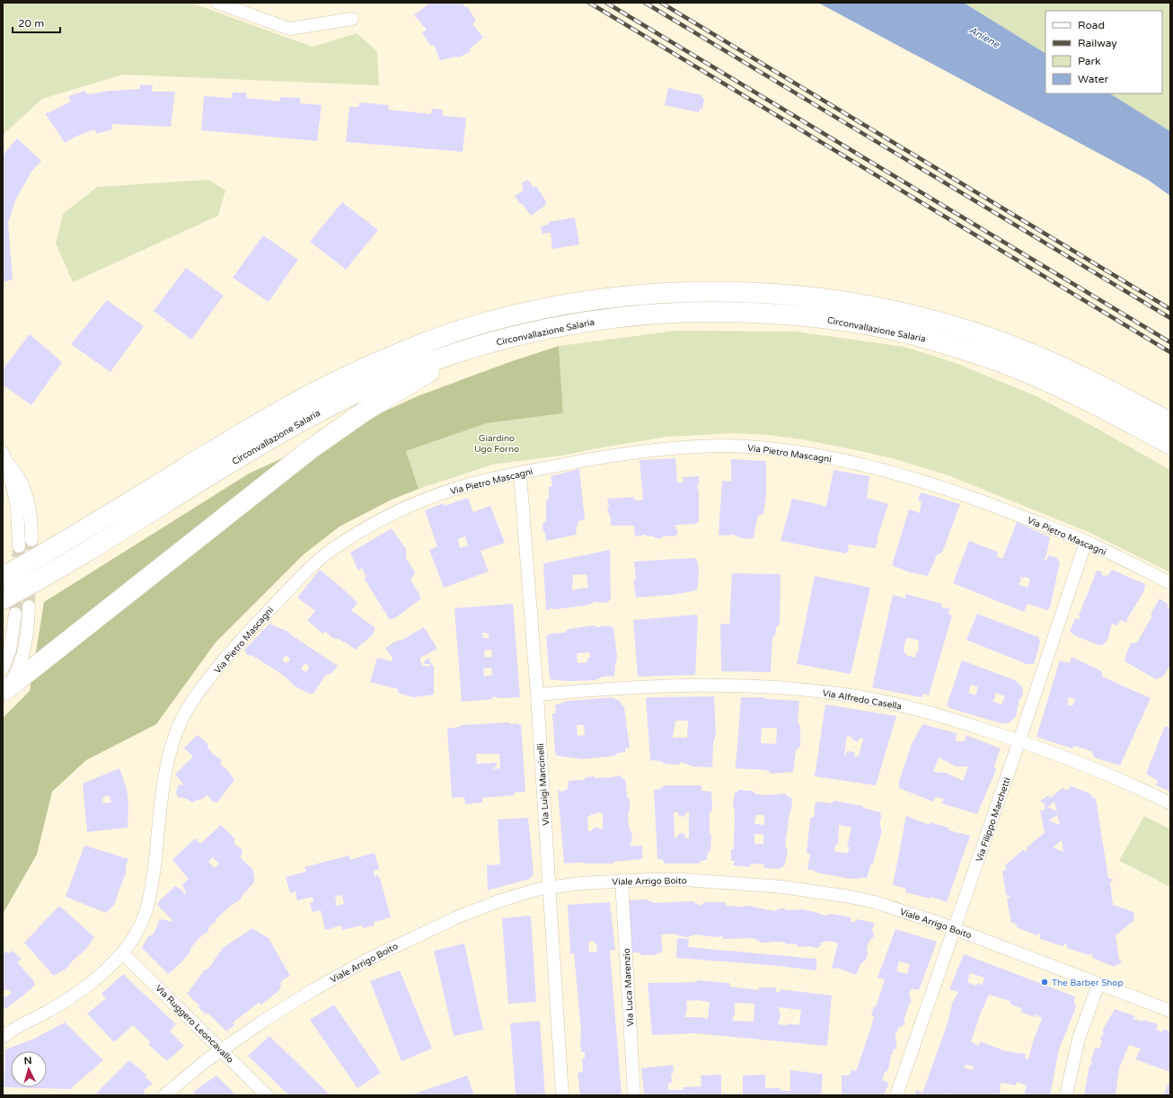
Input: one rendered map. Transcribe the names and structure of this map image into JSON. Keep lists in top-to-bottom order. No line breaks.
{"streets":{"highway":["Circonvallazione Salaria"],"street":["Via Pietro Mascagni","Via Alfredo Casella","Via Luigi Mancinelli","Via Filippo Marchetti","Viale Arrigo Boito","Via Luca Marenzio","Via Ruggero Leoncavallo"]},"crossings":[["Via Pietro Mascagni","Via Luigi Mancinelli"],["Via Pietro Mascagni","Via Filippo Marchetti"],["Via Pietro Mascagni","Via Ruggero Leoncavallo"],["Via Alfredo Casella","Via Luigi Mancinelli"],["Via Alfredo Casella","Via Filippo Marchetti"],["Via Luigi Mancinelli","Viale Arrigo Boito"],["Via Filippo Marchetti","Viale Arrigo Boito"],["Viale Arrigo Boito","Via Luca Marenzio"],["Viale Arrigo Boito","Via Ruggero Leoncavallo"]],"water":["Aniene"],"parks":["Giardino Ugo Forno"],"places":["The Barber Shop"],"legend":["Road","Railway","Park","Water"],"scale_bar":"20 m","north":"top"}
